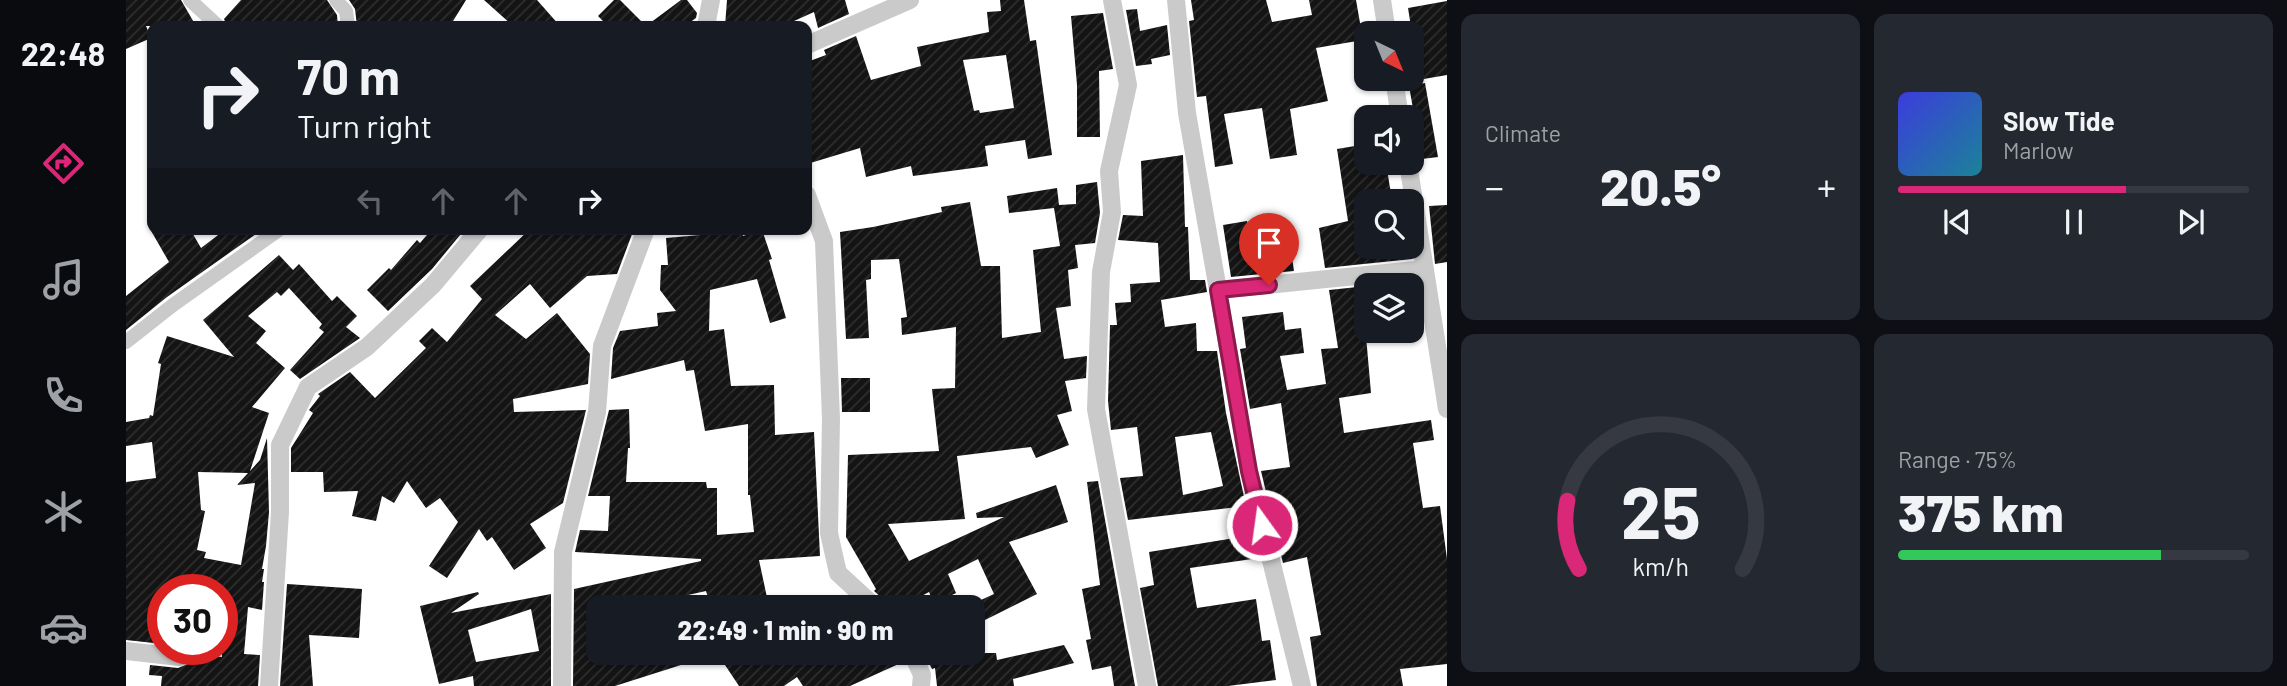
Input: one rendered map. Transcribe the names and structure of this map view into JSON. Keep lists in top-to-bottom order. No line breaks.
{"north":"bottom right","page":{"tabs":"22:48","tile":["Climate",["Range · 75%","375 km"]],"turn":["70 m","Turn right"],"song":["Slow Tide","Marlow"],"heat":["−","20.5°","+"],"limit":"30","trip":"22:49 · 1 min · 90 m","gauge":["25","km/h"]}}
